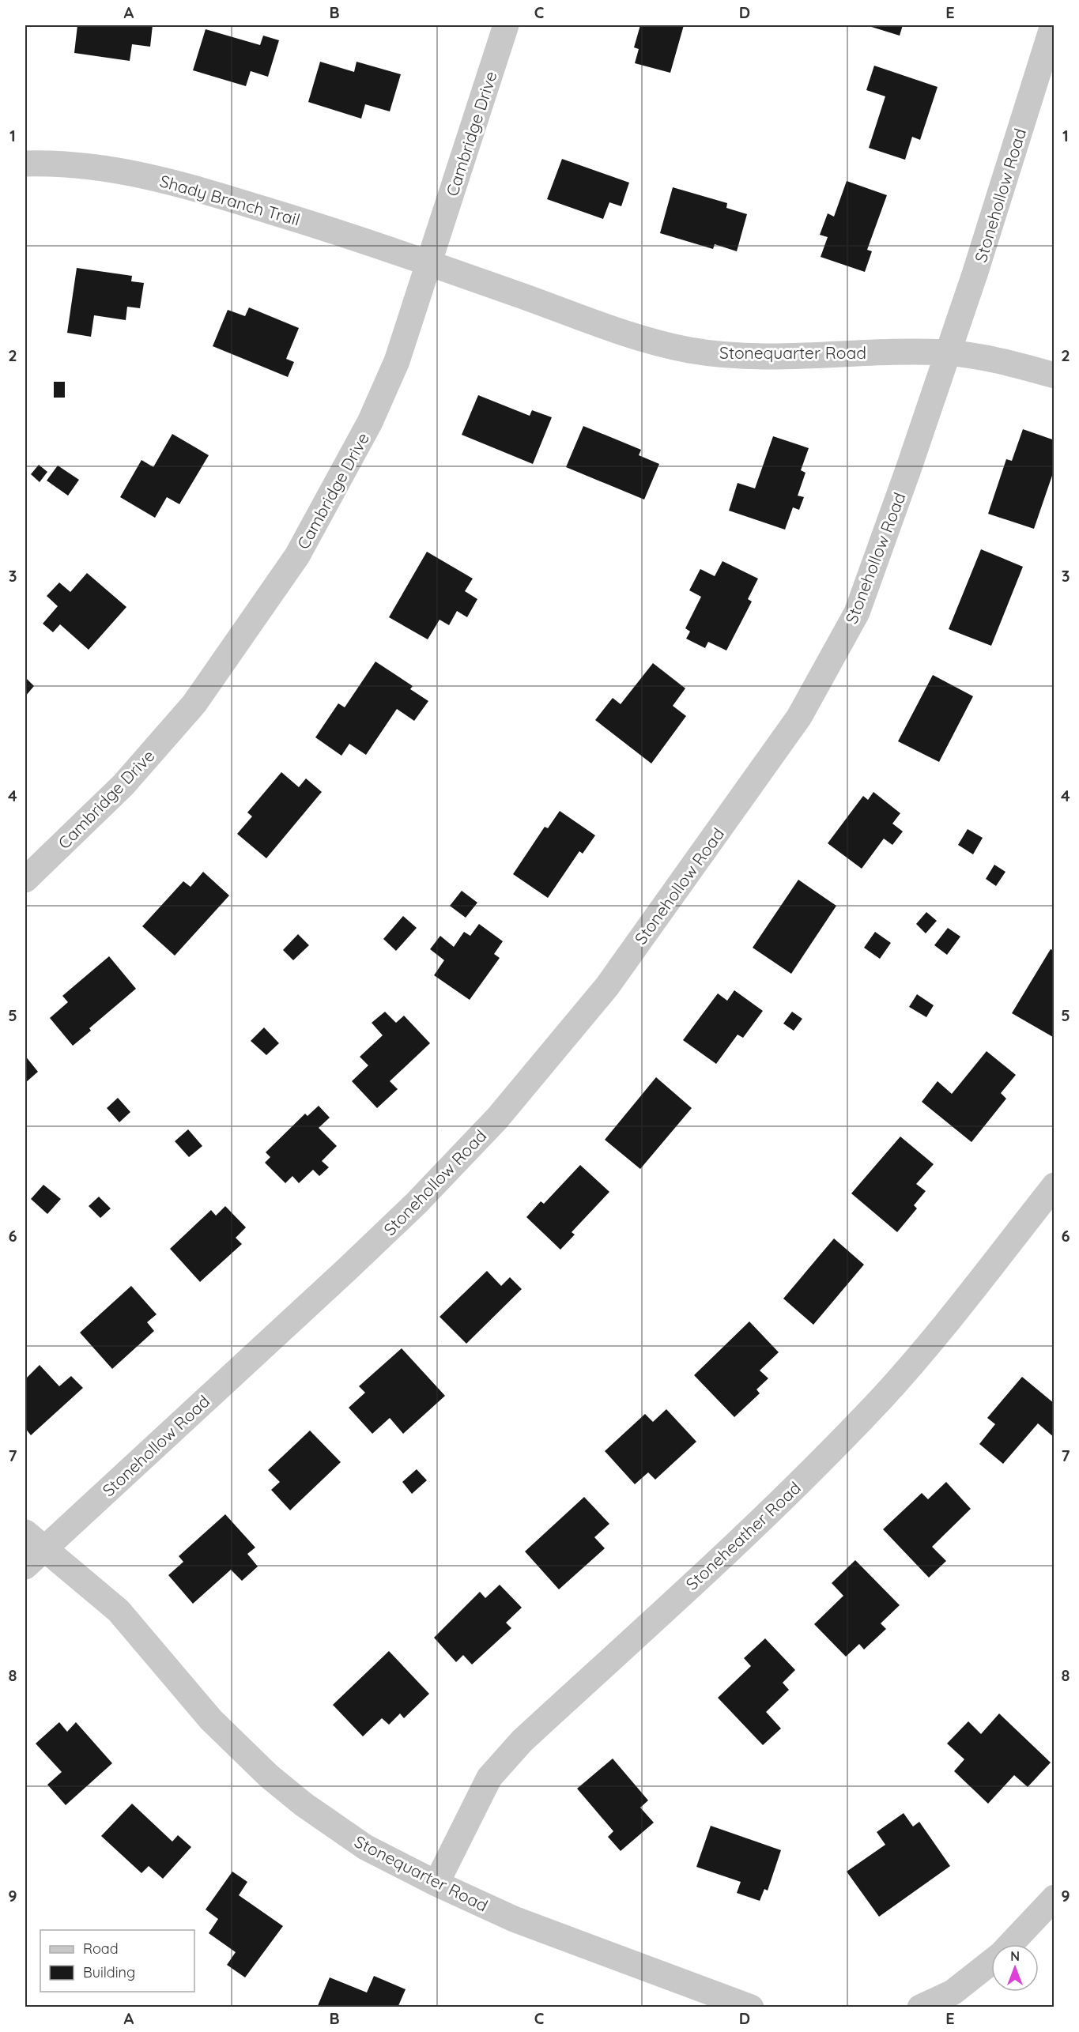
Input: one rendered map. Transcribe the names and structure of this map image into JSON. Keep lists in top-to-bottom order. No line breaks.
{"streets":{"street":["Cambridge Drive","Stonehollow Road","Shady Branch Trail","Stonequarter Road","Stoneheather Road"]},"crossings":[["Cambridge Drive","Shady Branch Trail"],["Cambridge Drive","Stonequarter Road"],["Stonehollow Road","Stonequarter Road"],["Shady Branch Trail","Stonequarter Road"],["Stonequarter Road","Stoneheather Road"]],"legend":["Road","Building"],"north":"top","grid":{"columns":["A","B","C","D","E"],"rows":["1","2","3","4","5","6","7","8","9"]}}
